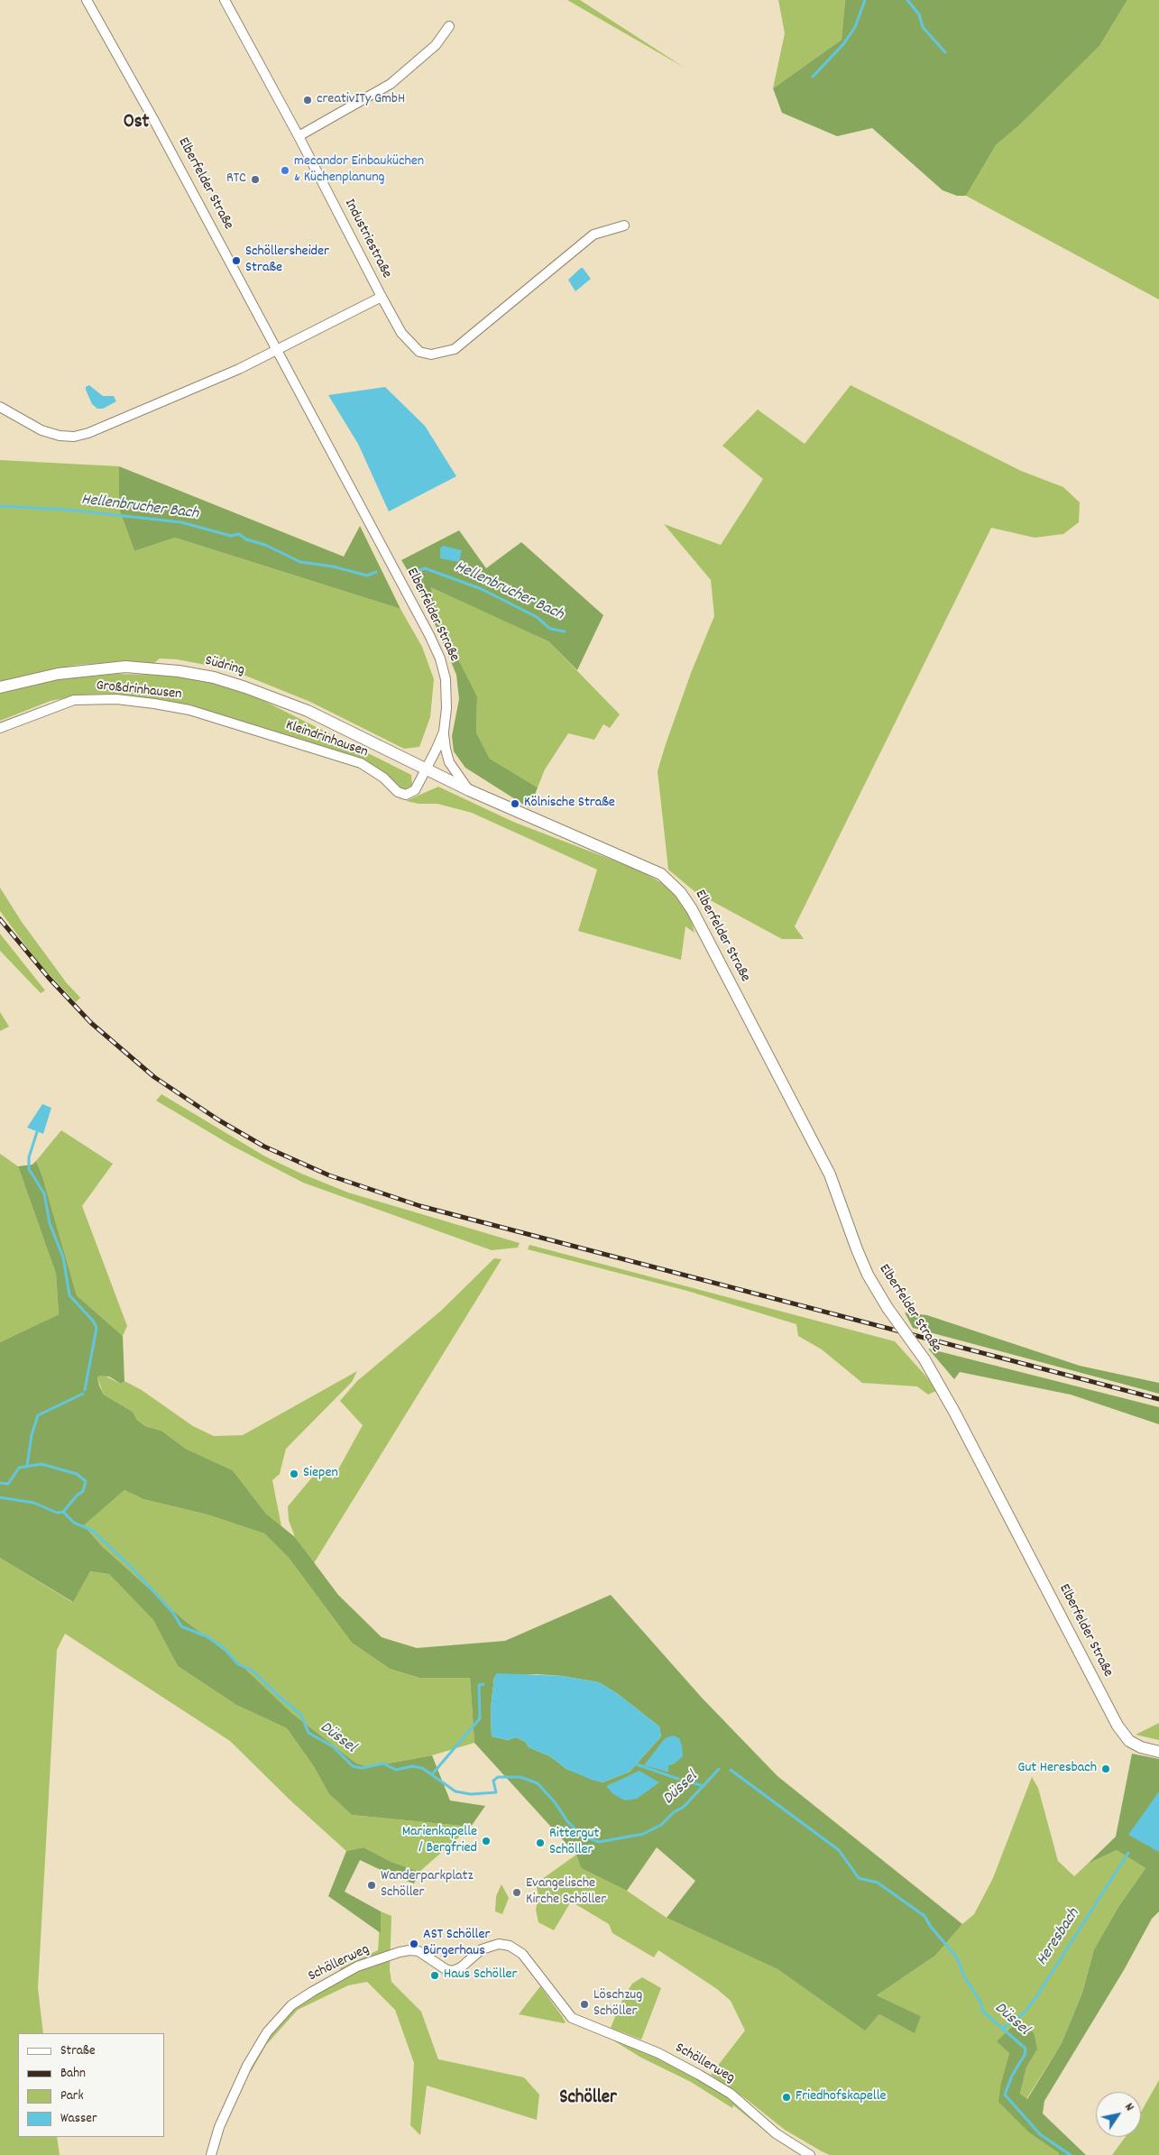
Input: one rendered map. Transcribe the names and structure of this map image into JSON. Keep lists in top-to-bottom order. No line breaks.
{"streets":{"main road":["Elberfelder Straße","Südring"],"street":["Industriestraße","Großdrinhausen","Kleindrinhausen","Schöllerweg"]},"crossings":[["Elberfelder Straße","Industriestraße"],["Elberfelder Straße","Südring"],["Elberfelder Straße","Kleindrinhausen"],["Südring","Kleindrinhausen"],["Großdrinhausen","Kleindrinhausen"]],"districts":["Ost","Schöller"],"water":["Hellenbrucher Bach","Düssel","Heresbach"],"places":["creativITy GmbH","mecandor Einbauküchen & Küchenplanung","RTC","Schöllersheider Straße","Kölnische Straße","Siepen","Gut Heresbach","Marienkapelle / Bergfried","Rittergut Schöller","Wanderparkplatz Schöller","Evangelische Kirche Schöller","AST Schöller Bürgerhaus","Haus Schöller","Löschzug Schöller","Friedhofskapelle"],"legend":["Straße","Bahn","Park","Wasser"],"north":"top right"}
